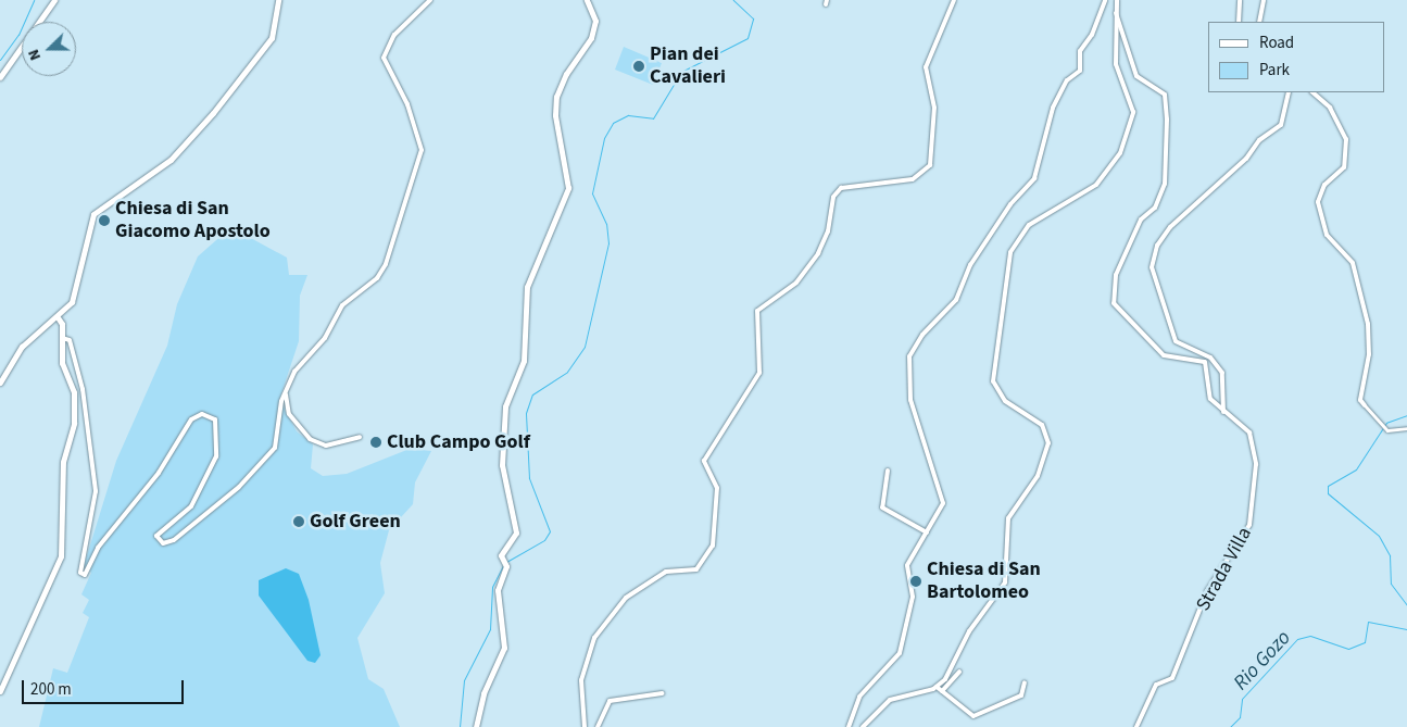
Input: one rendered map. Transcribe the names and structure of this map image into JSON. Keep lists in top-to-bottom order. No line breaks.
{"streets":{"street":["Strada Villa"]},"water":["Rio Gozo"],"places":["Pian dei Cavalieri","Chiesa di San Giacomo Apostolo","Club Campo Golf","Golf Green","Chiesa di San Bartolomeo"],"legend":["Road","Park"],"scale_bar":"200 m","north":"left"}
